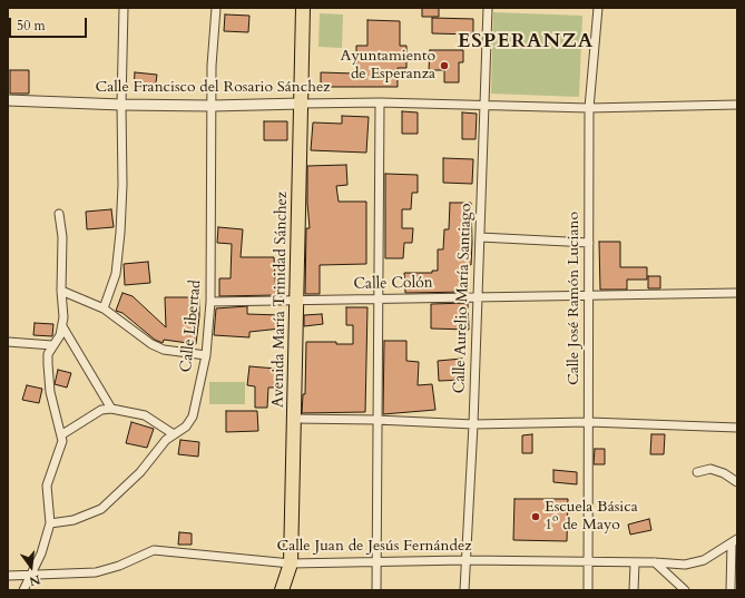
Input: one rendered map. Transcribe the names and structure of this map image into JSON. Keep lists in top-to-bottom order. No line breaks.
{"streets":{"main road":["Avenida María Trinidad Sánchez"],"street":["Calle Francisco del Rosario Sánchez","Calle Colón","Calle Aurelio María Santiago","Calle José Ramón Luciano","Calle Libertad","Calle Juan de Jesús Fernández"]},"crossings":[["Calle Francisco del Rosario Sánchez","Calle Aurelio María Santiago"],["Calle Francisco del Rosario Sánchez","Calle José Ramón Luciano"],["Calle Francisco del Rosario Sánchez","Avenida María Trinidad Sánchez"],["Calle Francisco del Rosario Sánchez","Calle Libertad"],["Calle Colón","Calle Aurelio María Santiago"],["Calle Colón","Calle José Ramón Luciano"],["Calle Colón","Avenida María Trinidad Sánchez"],["Calle Colón","Calle Libertad"],["Calle Aurelio María Santiago","Calle Juan de Jesús Fernández"],["Calle José Ramón Luciano","Calle Juan de Jesús Fernández"],["Avenida María Trinidad Sánchez","Calle Juan de Jesús Fernández"]],"districts":["ESPERANZA"],"places":["Ayuntamiento de Esperanza","Escuela Básica 1º de Mayo"],"scale_bar":"50 m","north":"bottom"}
